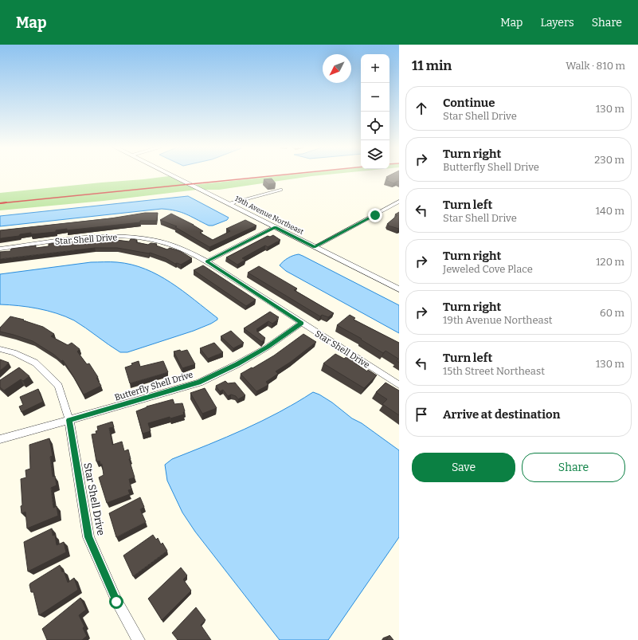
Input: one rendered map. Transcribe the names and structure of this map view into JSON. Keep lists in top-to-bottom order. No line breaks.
{"streets":{"street":["19th Avenue Northeast","Star Shell Drive","Butterfly Shell Drive"]},"crossings":[["Star Shell Drive","Butterfly Shell Drive"]],"north":"bottom left","page":{"header":"Map","nav":["Map","Layers","Share"],"heading":["11 min","Walk · 810 m"],"map_buttons":["+","−"],"list":[["Continue","Star Shell Drive","130 m"],["Turn right","Butterfly Shell Drive","230 m"],["Turn left","Star Shell Drive","140 m"],["Turn right","Jeweled Cove Place","120 m"],["Turn right","19th Avenue Northeast","60 m"],["Turn left","15th Street Northeast","130 m"],"Arrive at destination"],"buttons":["Save","Share"]}}
